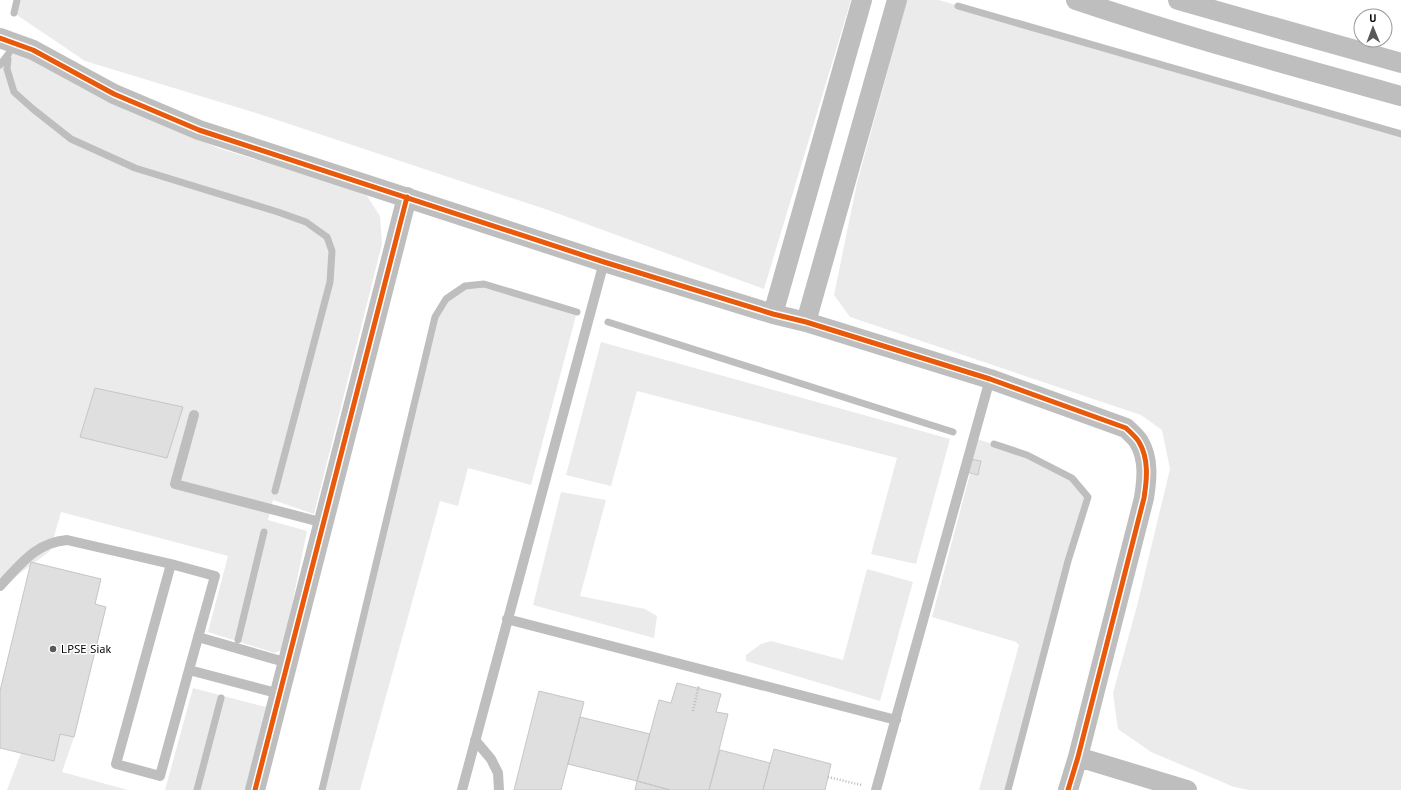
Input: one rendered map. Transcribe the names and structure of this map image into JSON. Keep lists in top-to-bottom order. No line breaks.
{"places":["LPSE Siak"],"north":"top"}
